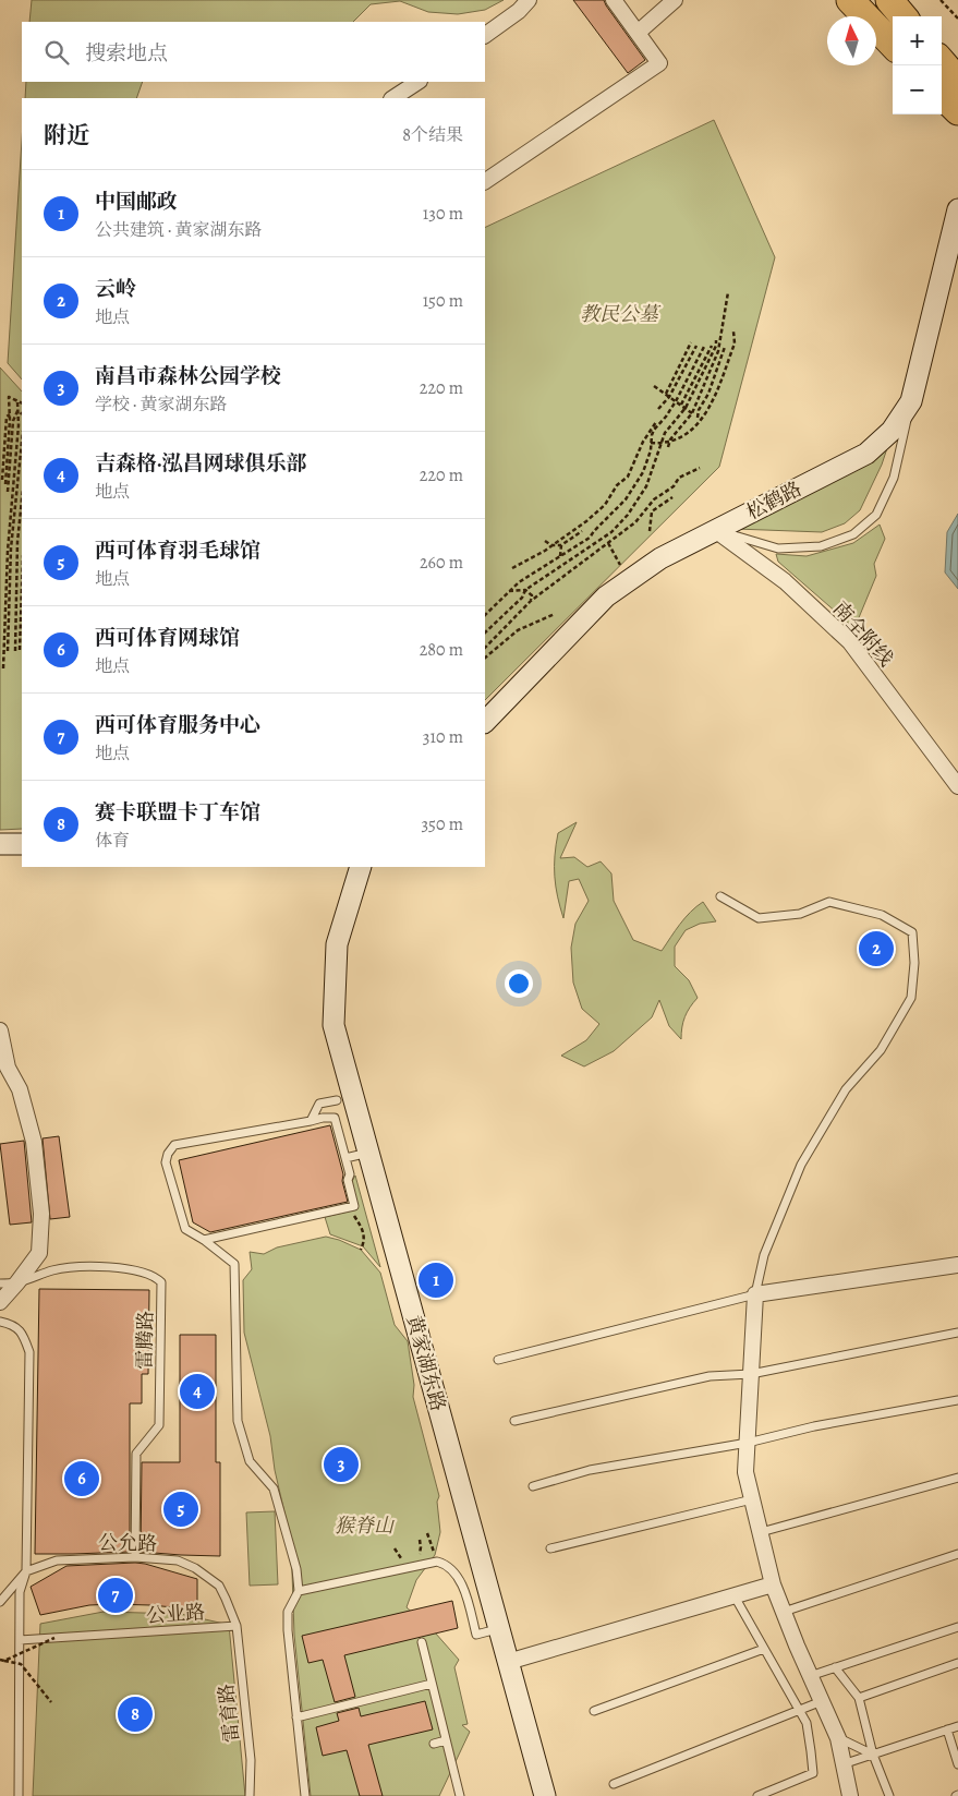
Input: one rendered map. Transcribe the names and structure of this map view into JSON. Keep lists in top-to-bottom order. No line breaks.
{"streets":{"main road":["松鹤路","黄家湖东路"],"street":["南全附线"],"lane":["雷腾路","公允路","公业路","雷育路"]},"crossings":[["松鹤路","南全附线"],["雷腾路","公允路"],["公允路","公业路"],["公允路","雷育路"],["公业路","雷育路"]],"parks":["教民公墓","猴脊山"],"north":"top","page":{"map_buttons":["+","−"],"search":"搜索地点","heading":["附近","8个结果"],"list":[{"mark":"1","name":"中国邮政","note":"公共建筑 · 黄家湖东路","value":"130 m"},{"mark":"2","name":"云岭","note":"地点","value":"150 m"},{"mark":"3","name":"南昌市森林公园学校","note":"学校 · 黄家湖东路","value":"220 m"},{"mark":"4","name":"吉森格·泓昌网球俱乐部","note":"地点","value":"220 m"},{"mark":"5","name":"西可体育羽毛球馆","note":"地点","value":"260 m"},{"mark":"6","name":"西可体育网球馆","note":"地点","value":"280 m"},{"mark":"7","name":"西可体育服务中心","note":"地点","value":"310 m"},{"mark":"8","name":"赛卡联盟卡丁车馆","note":"体育","value":"350 m"}],"pins":["2","1","4","3","6","5","7","8"]}}
